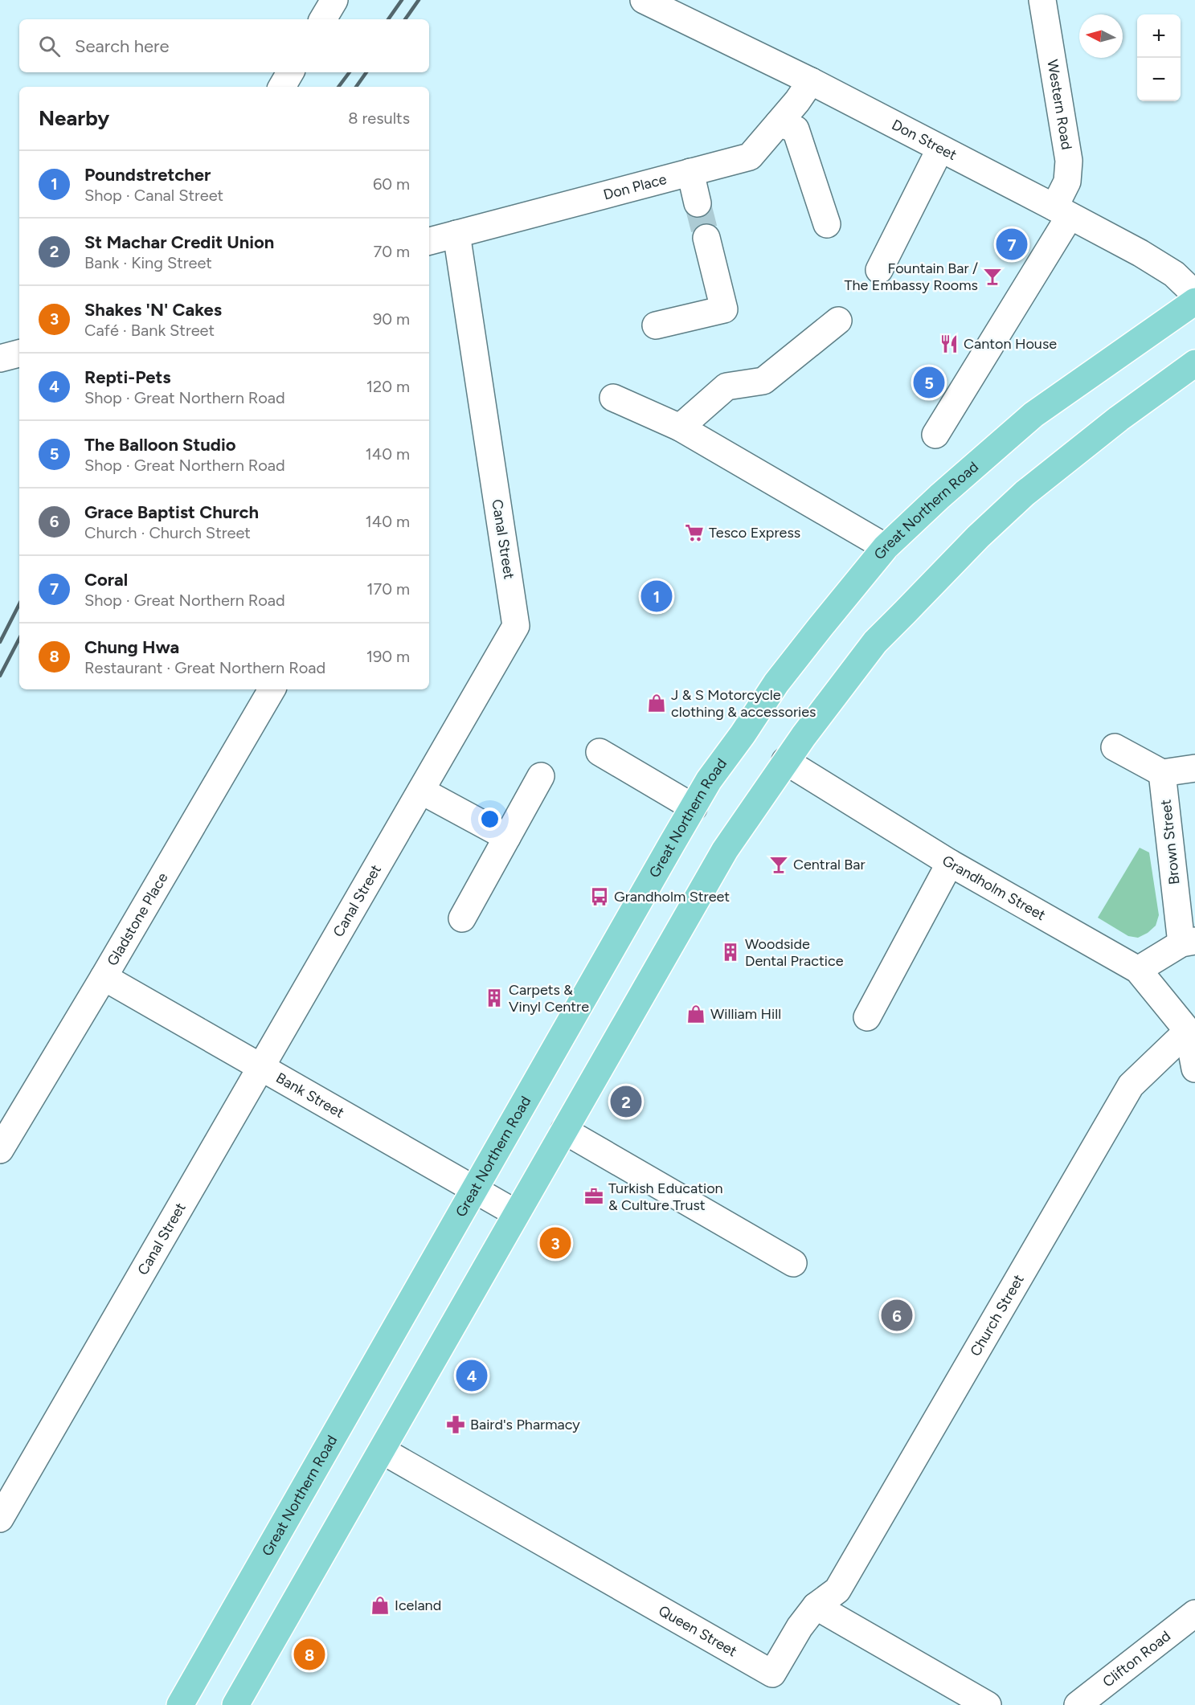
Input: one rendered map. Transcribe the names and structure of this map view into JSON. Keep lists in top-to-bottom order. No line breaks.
{"streets":{"main road":["Great Northern Road"],"street":["Western Road","Don Street","Don Place","Canal Street","Brown Street","Grandholm Street","Gladstone Place","Bank Street","Church Street","Queen Street","Clifton Road"]},"crossings":[["Western Road","Don Street"],["Don Street","Don Place"],["Don Place","Canal Street"],["Great Northern Road","Bank Street"],["Canal Street","Bank Street"],["Grandholm Street","Church Street"],["Gladstone Place","Bank Street"],["Church Street","Queen Street"]],"places":{"bar":["Fountain Bar / The Embassy Rooms","Central Bar"],"restaurant":["Canton House"],"supermarket":["Tesco Express"],"shop":["J & S Motorcycle clothing & accessories","William Hill","Iceland"],"bus stop":["Grandholm Street"],"building":["Woodside Dental Practice","Carpets & Vinyl Centre"],"office":["Turkish Education & Culture Trust"],"pharmacy":["Baird's Pharmacy"]},"north":"left","page":{"map_buttons":["+","−"],"search":"Search here","heading":["Nearby","8 results"],"list":[{"mark":"1","name":"Poundstretcher","note":"Shop · Canal Street","value":"60 m"},{"mark":"2","name":"St Machar Credit Union","note":"Bank · King Street","value":"70 m"},{"mark":"3","name":"Shakes 'N' Cakes","note":"Café · Bank Street","value":"90 m"},{"mark":"4","name":"Repti-Pets","note":"Shop · Great Northern Road","value":"120 m"},{"mark":"5","name":"The Balloon Studio","note":"Shop · Great Northern Road","value":"140 m"},{"mark":"6","name":"Grace Baptist Church","note":"Church · Church Street","value":"140 m"},{"mark":"7","name":"Coral","note":"Shop · Great Northern Road","value":"170 m"},{"mark":"8","name":"Chung Hwa","note":"Restaurant · Great Northern Road","value":"190 m"}],"pins":["7","5","1","2","3","6","4","8"]}}
